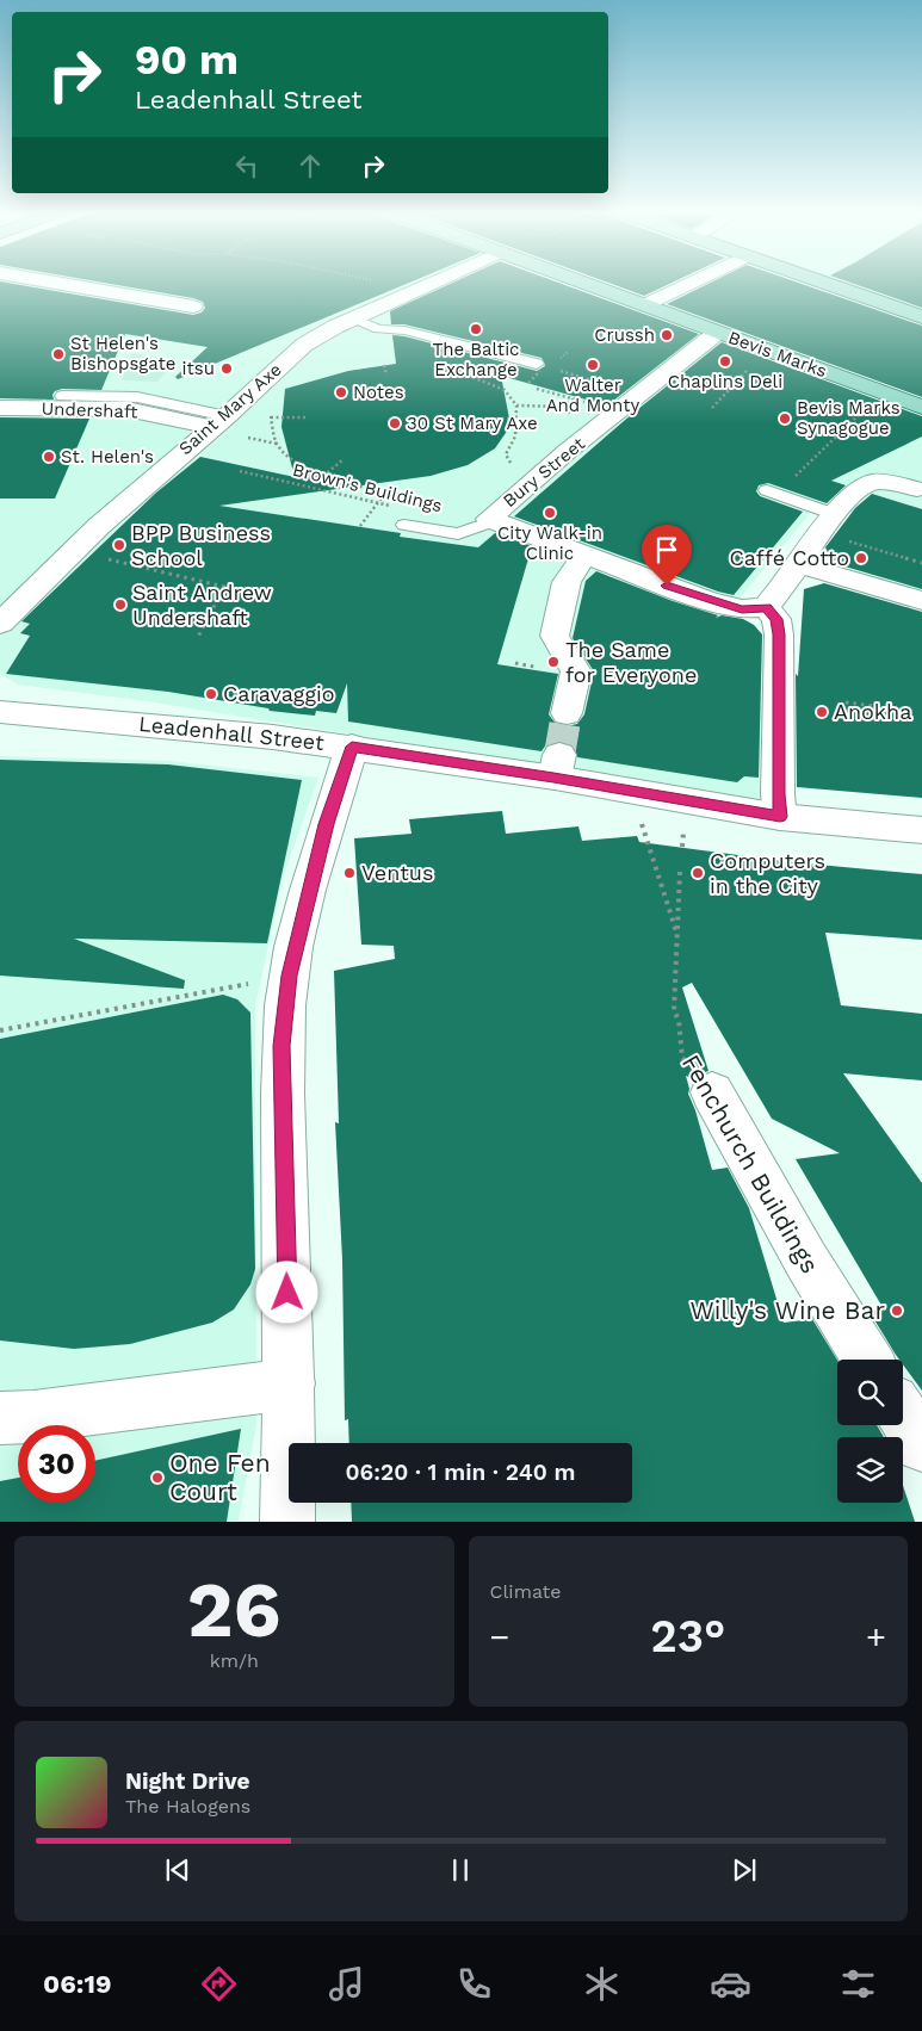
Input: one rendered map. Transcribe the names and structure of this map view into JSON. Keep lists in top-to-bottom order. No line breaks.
{"streets":{"main road":["Bevis Marks"],"street":["Saint Mary Axe","Undershaft","Bury Street","Leadenhall Street","Fenchurch Buildings"],"path":["Brown's Buildings"]},"crossings":[["Bevis Marks","Bury Street"],["Saint Mary Axe","Undershaft"]],"places":["The Baltic Exchange","Crussh","St Helen's Bishopsgate","Chaplins Deli","Walter And Monty","itsu","Notes","Bevis Marks Synagogue","30 St Mary Axe","St. Helen's","City Walk-in Clinic","BPP Business School","Caffé Cotto","Saint Andrew Undershaft","The Same for Everyone","Caravaggio","Anokha","Ventus","Computers in the City","Willy's Wine Bar","One Fen Court"],"page":{"turn":["90 m","Leadenhall Street"],"limit":"30","trip":"06:20 · 1 min · 240 m","tile":[["26","km/h"],"Climate"],"heat":["−","23°","+"],"song":["Night Drive","The Halogens"],"tabs":"06:19"}}
